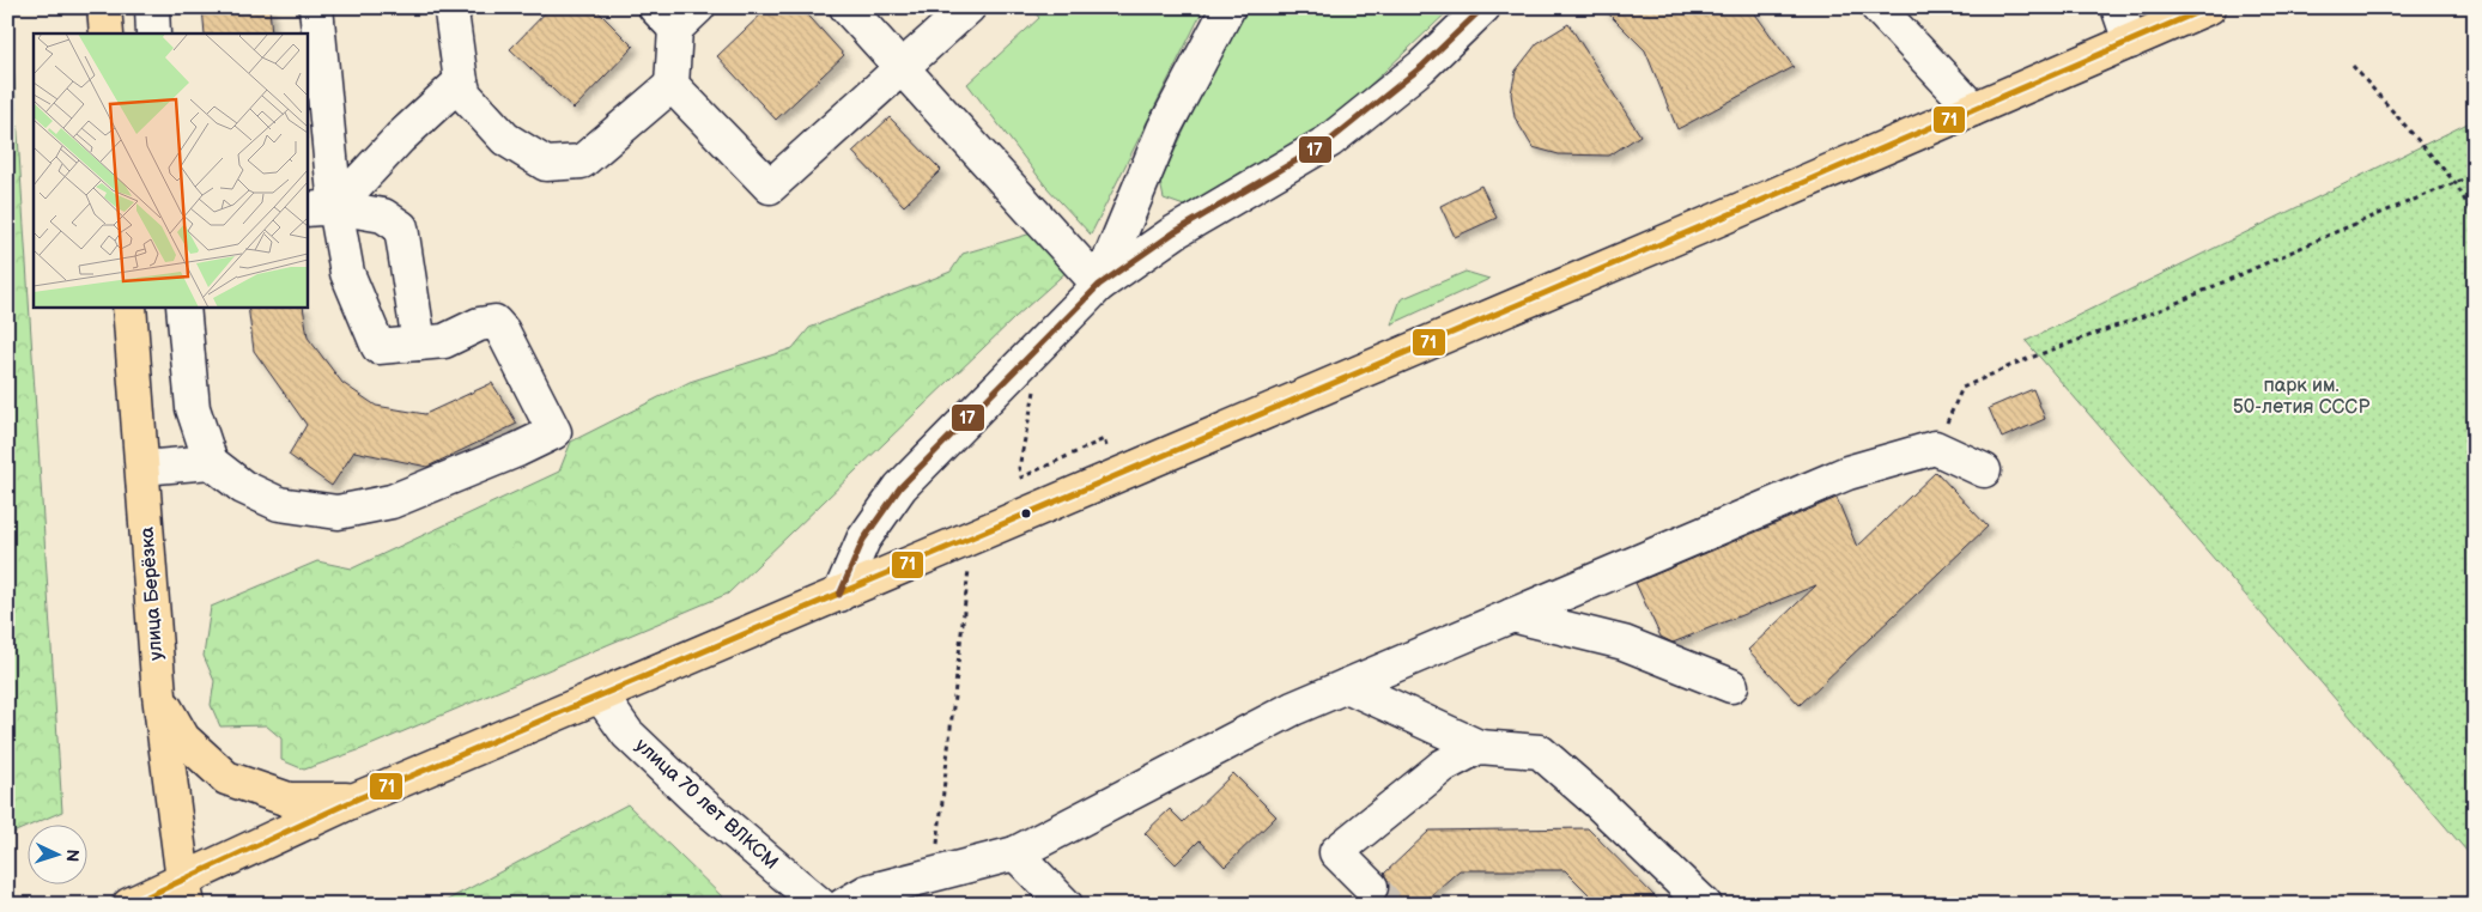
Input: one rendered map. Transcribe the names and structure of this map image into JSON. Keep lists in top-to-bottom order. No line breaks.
{"streets":{"main road":["улица Берёзка"],"street":["улица 70 лет ВЛКСМ"]},"parks":["парк им. 50-летия СССР"],"lines":["transit line 71","transit line 17"],"north":"right"}
